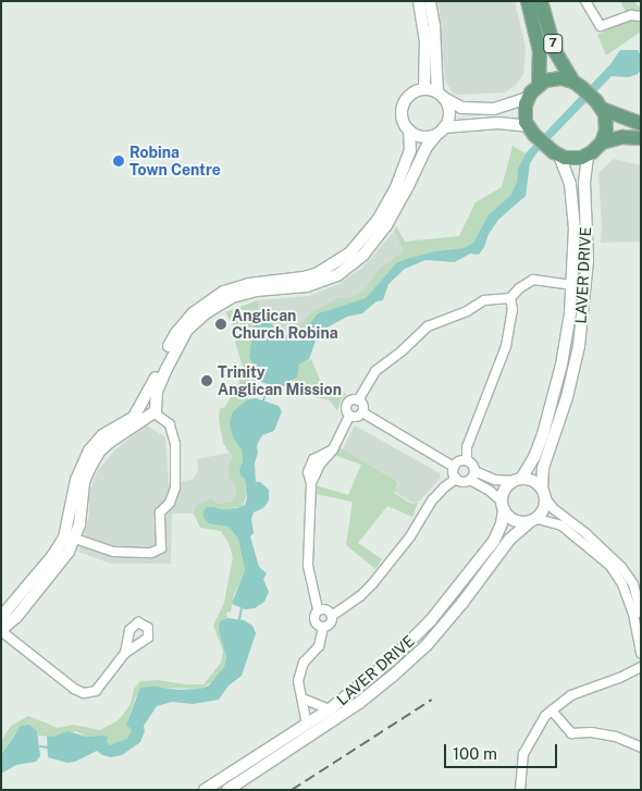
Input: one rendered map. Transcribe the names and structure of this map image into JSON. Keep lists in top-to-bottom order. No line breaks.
{"streets":{"main road":["7"],"street":["LAVER DRIVE"]},"crossings":[["7","LAVER DRIVE"]],"places":["Robina Town Centre","Anglican Church Robina","Trinity Anglican Mission"],"scale_bar":"100 m"}
